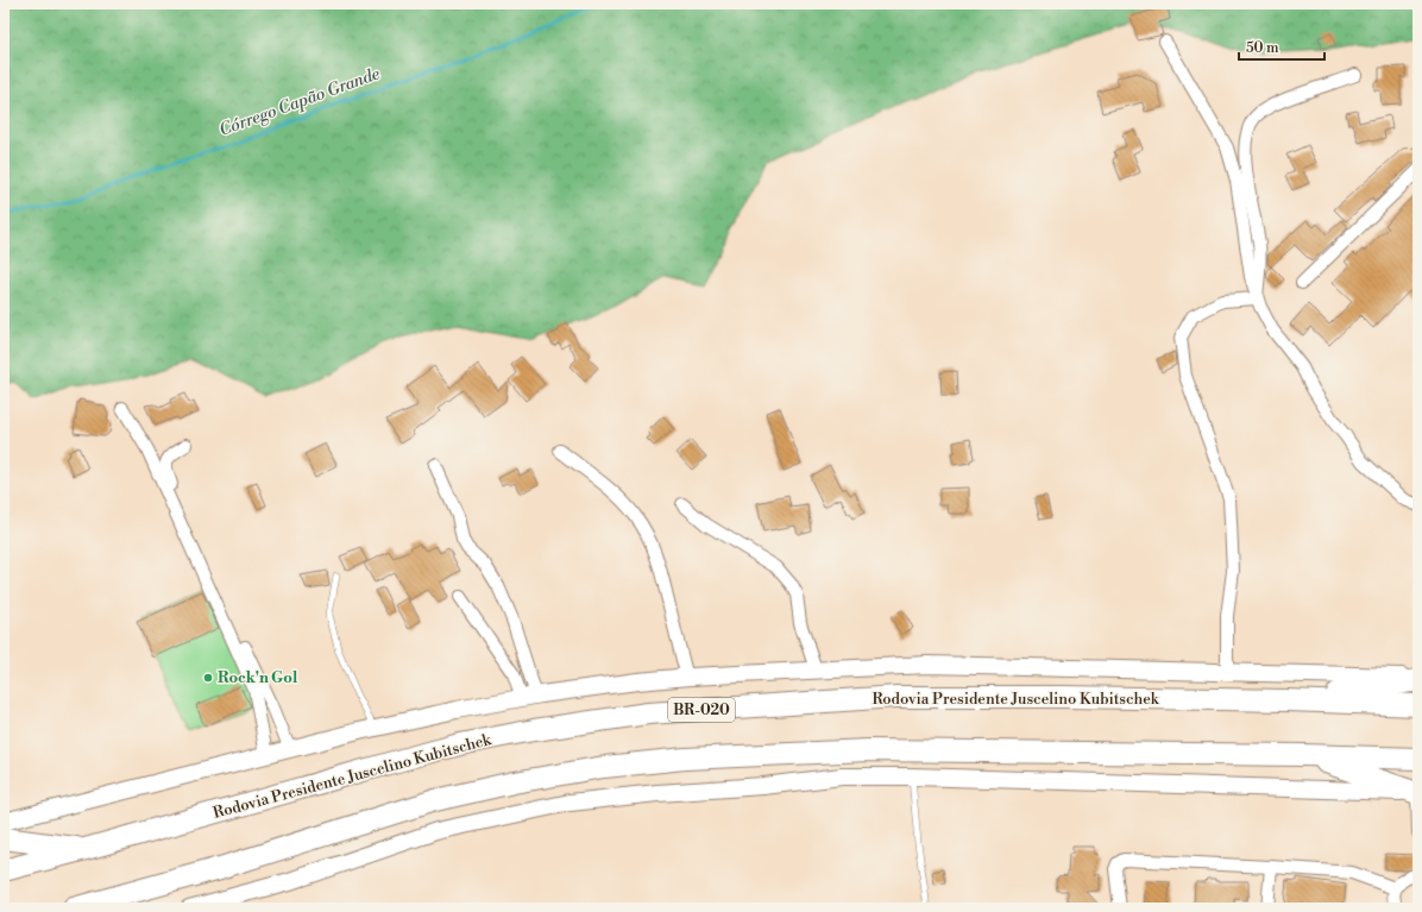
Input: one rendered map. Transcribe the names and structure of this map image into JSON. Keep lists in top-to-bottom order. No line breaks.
{"streets":{"highway":["Rodovia Presidente Juscelino Kubitschek","BR-020"]},"water":["Córrego Capão Grande"],"places":["Rock'n Gol"],"scale_bar":"50 m"}
